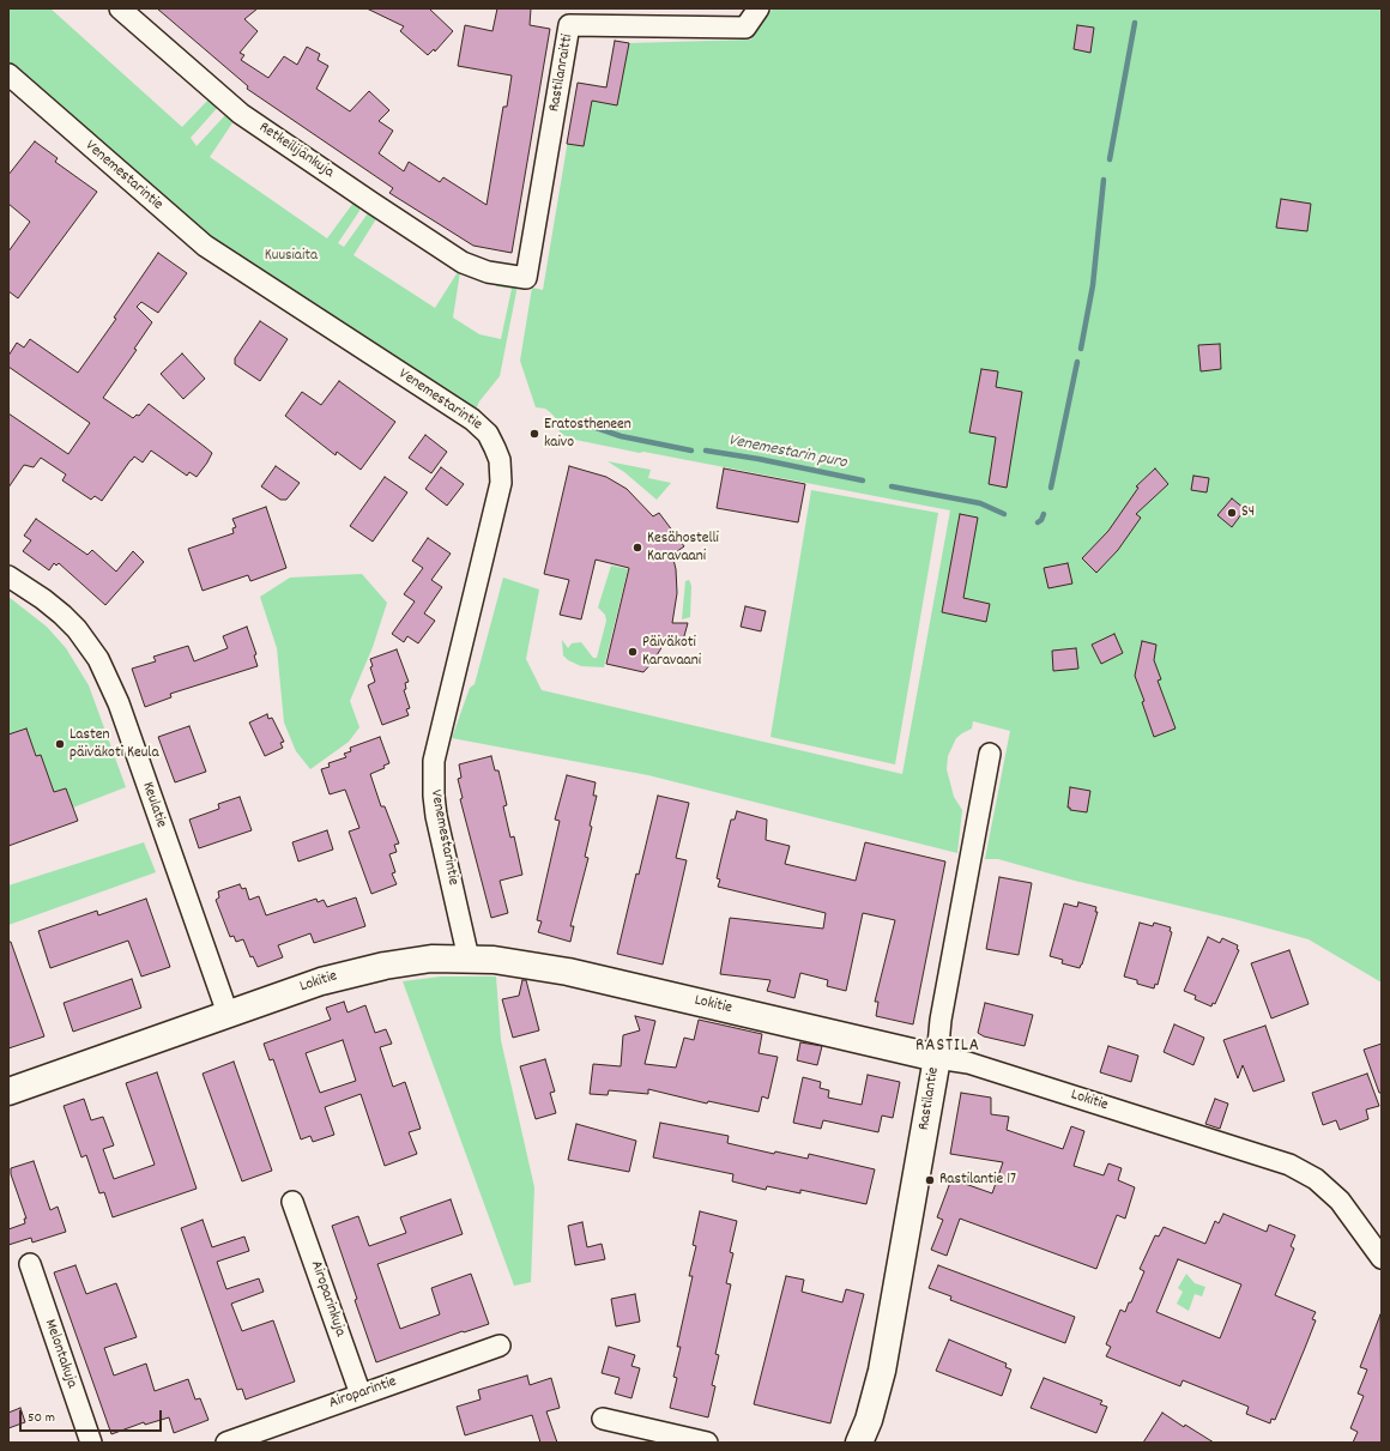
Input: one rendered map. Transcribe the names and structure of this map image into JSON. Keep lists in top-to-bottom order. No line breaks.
{"streets":{"street":["Rastilanraitti","Retkeilijänkuja","Venemestarintie","Keulatie","Lokitie","Rastilantie","Airoparinkuja","Melontakuja","Airoparintie"]},"crossings":[["Rastilanraitti","Retkeilijänkuja"],["Venemestarintie","Lokitie"],["Keulatie","Lokitie"],["Lokitie","Rastilantie"],["Airoparinkuja","Airoparintie"]],"districts":["RASTILA"],"water":["Venemestarin puro"],"parks":["Kuusiaita"],"places":["Eratostheneen kaivo","S4","Kesähostelli Karavaani","Päiväkoti Karavaani","Lasten päiväkoti Keula","Rastilantie 17"],"scale_bar":"50 m"}
